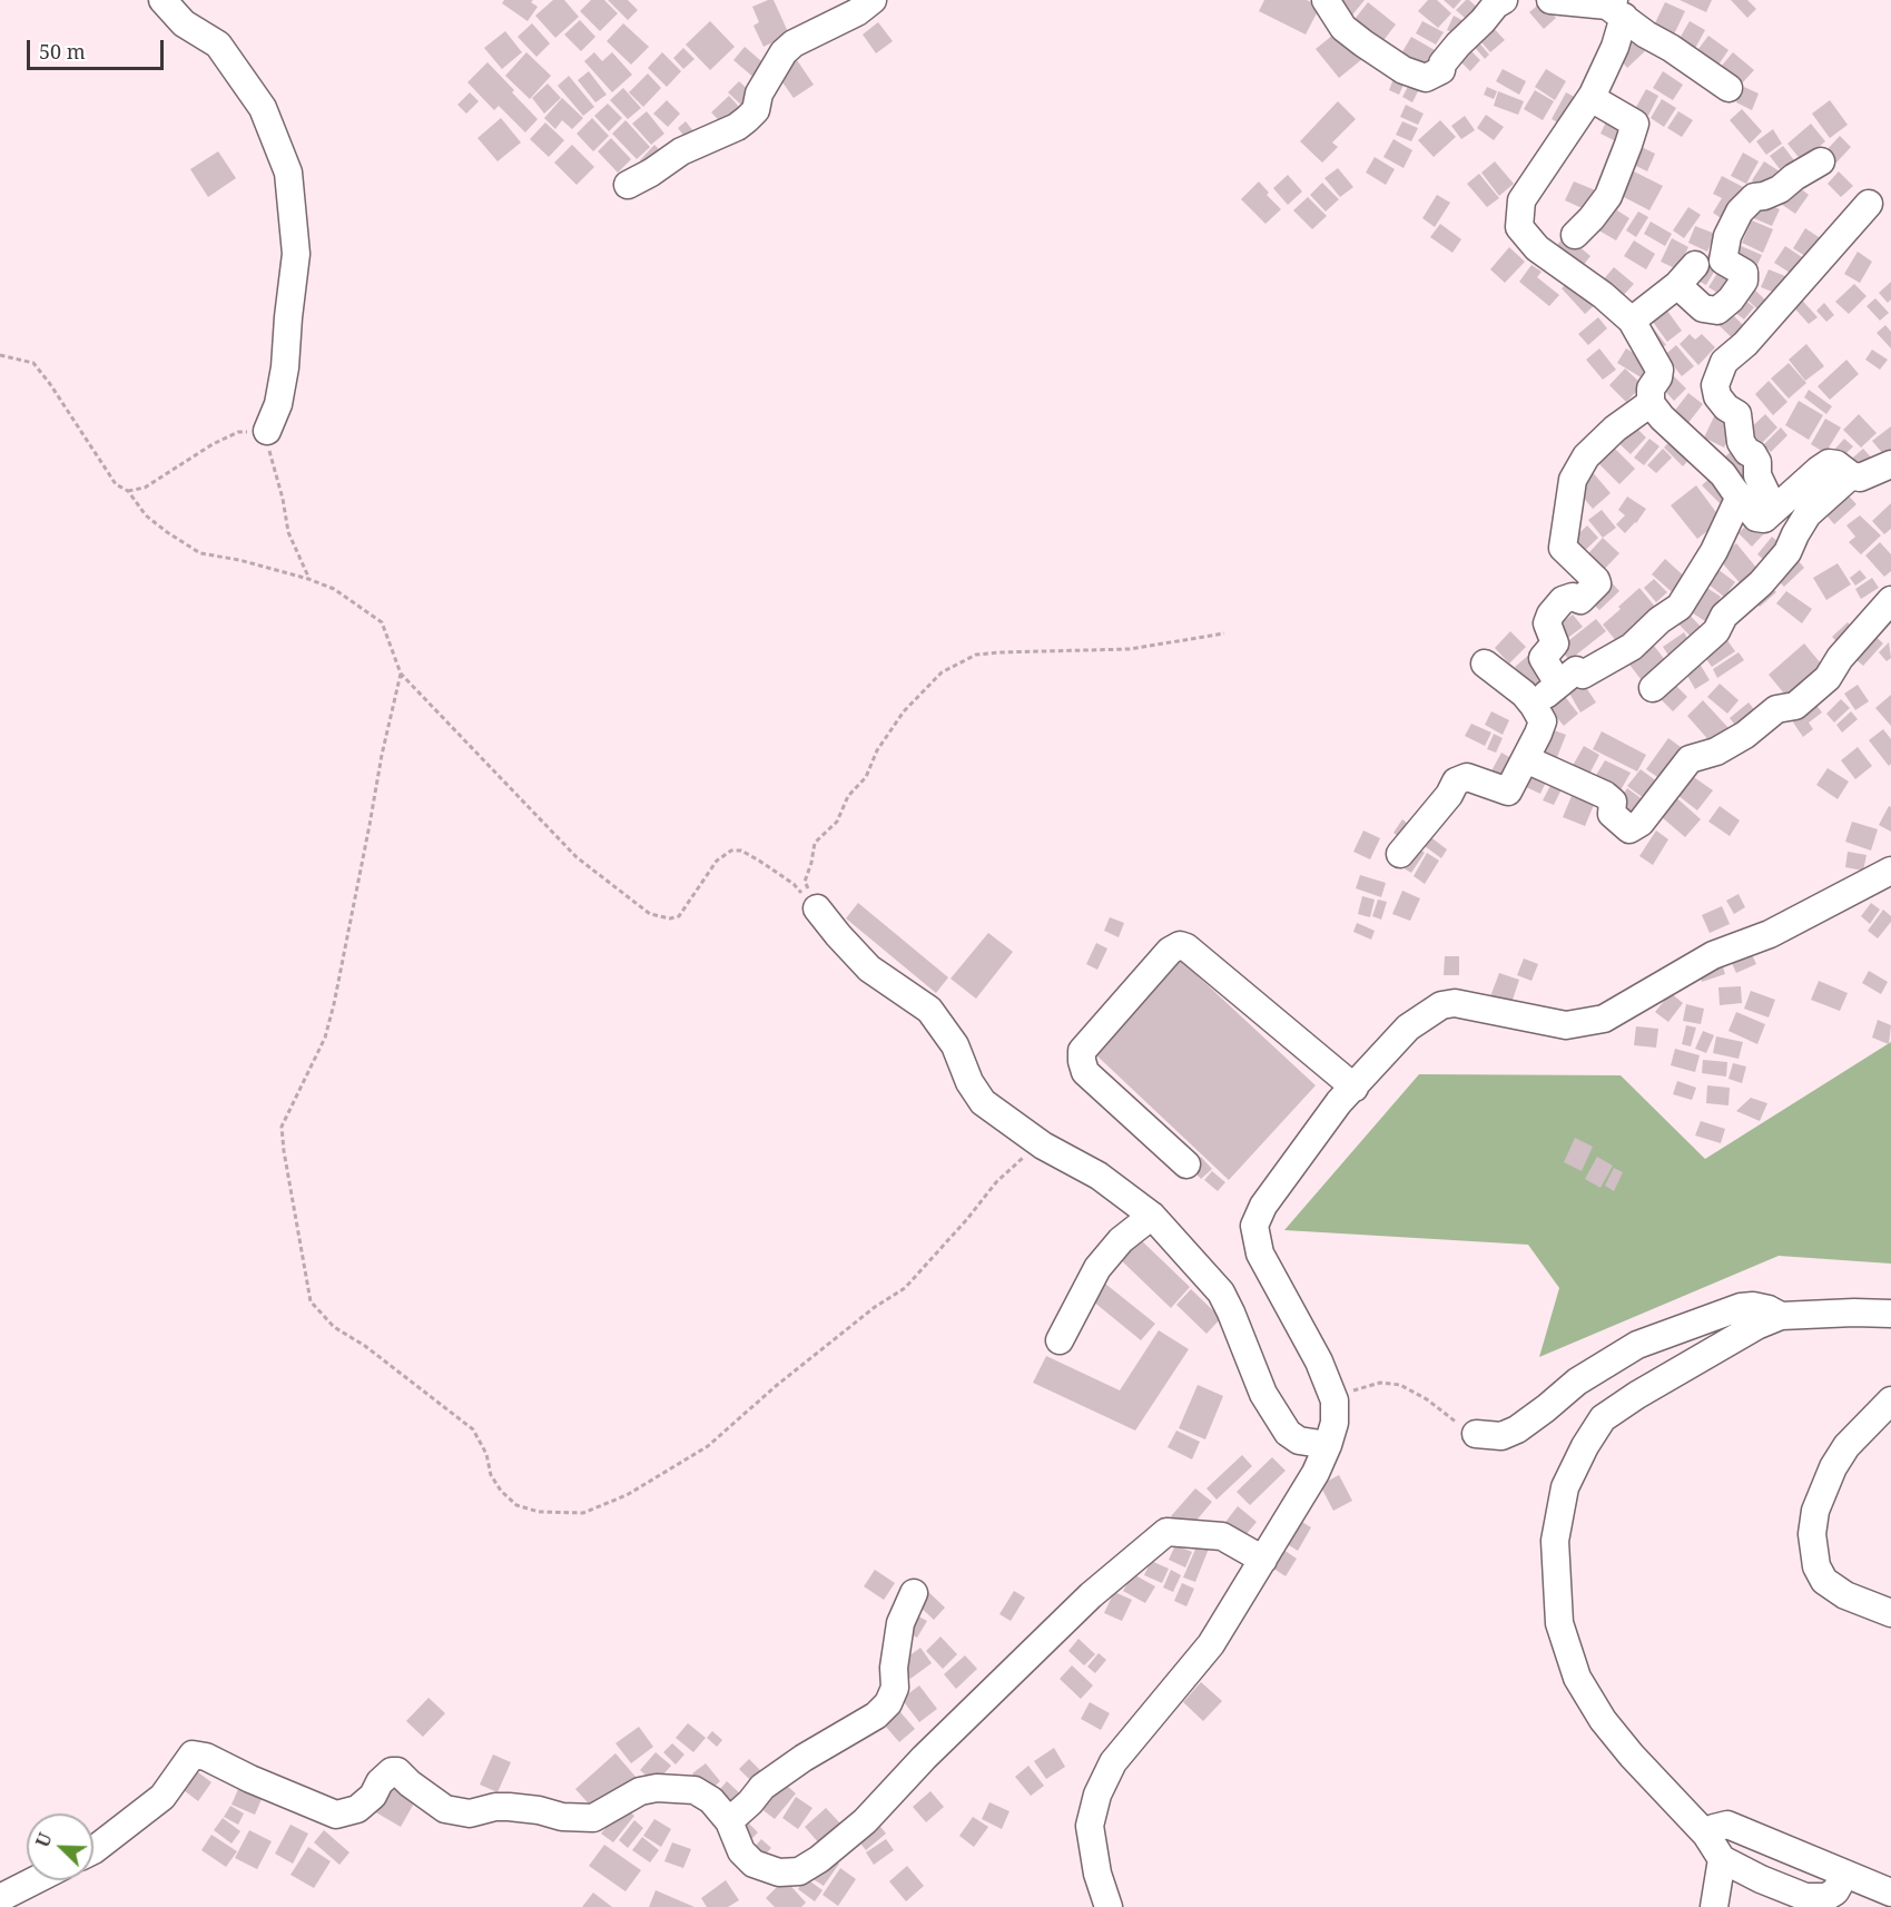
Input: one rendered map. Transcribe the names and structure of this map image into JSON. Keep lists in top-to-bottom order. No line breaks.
{"scale_bar":"50 m","north":"top left"}
